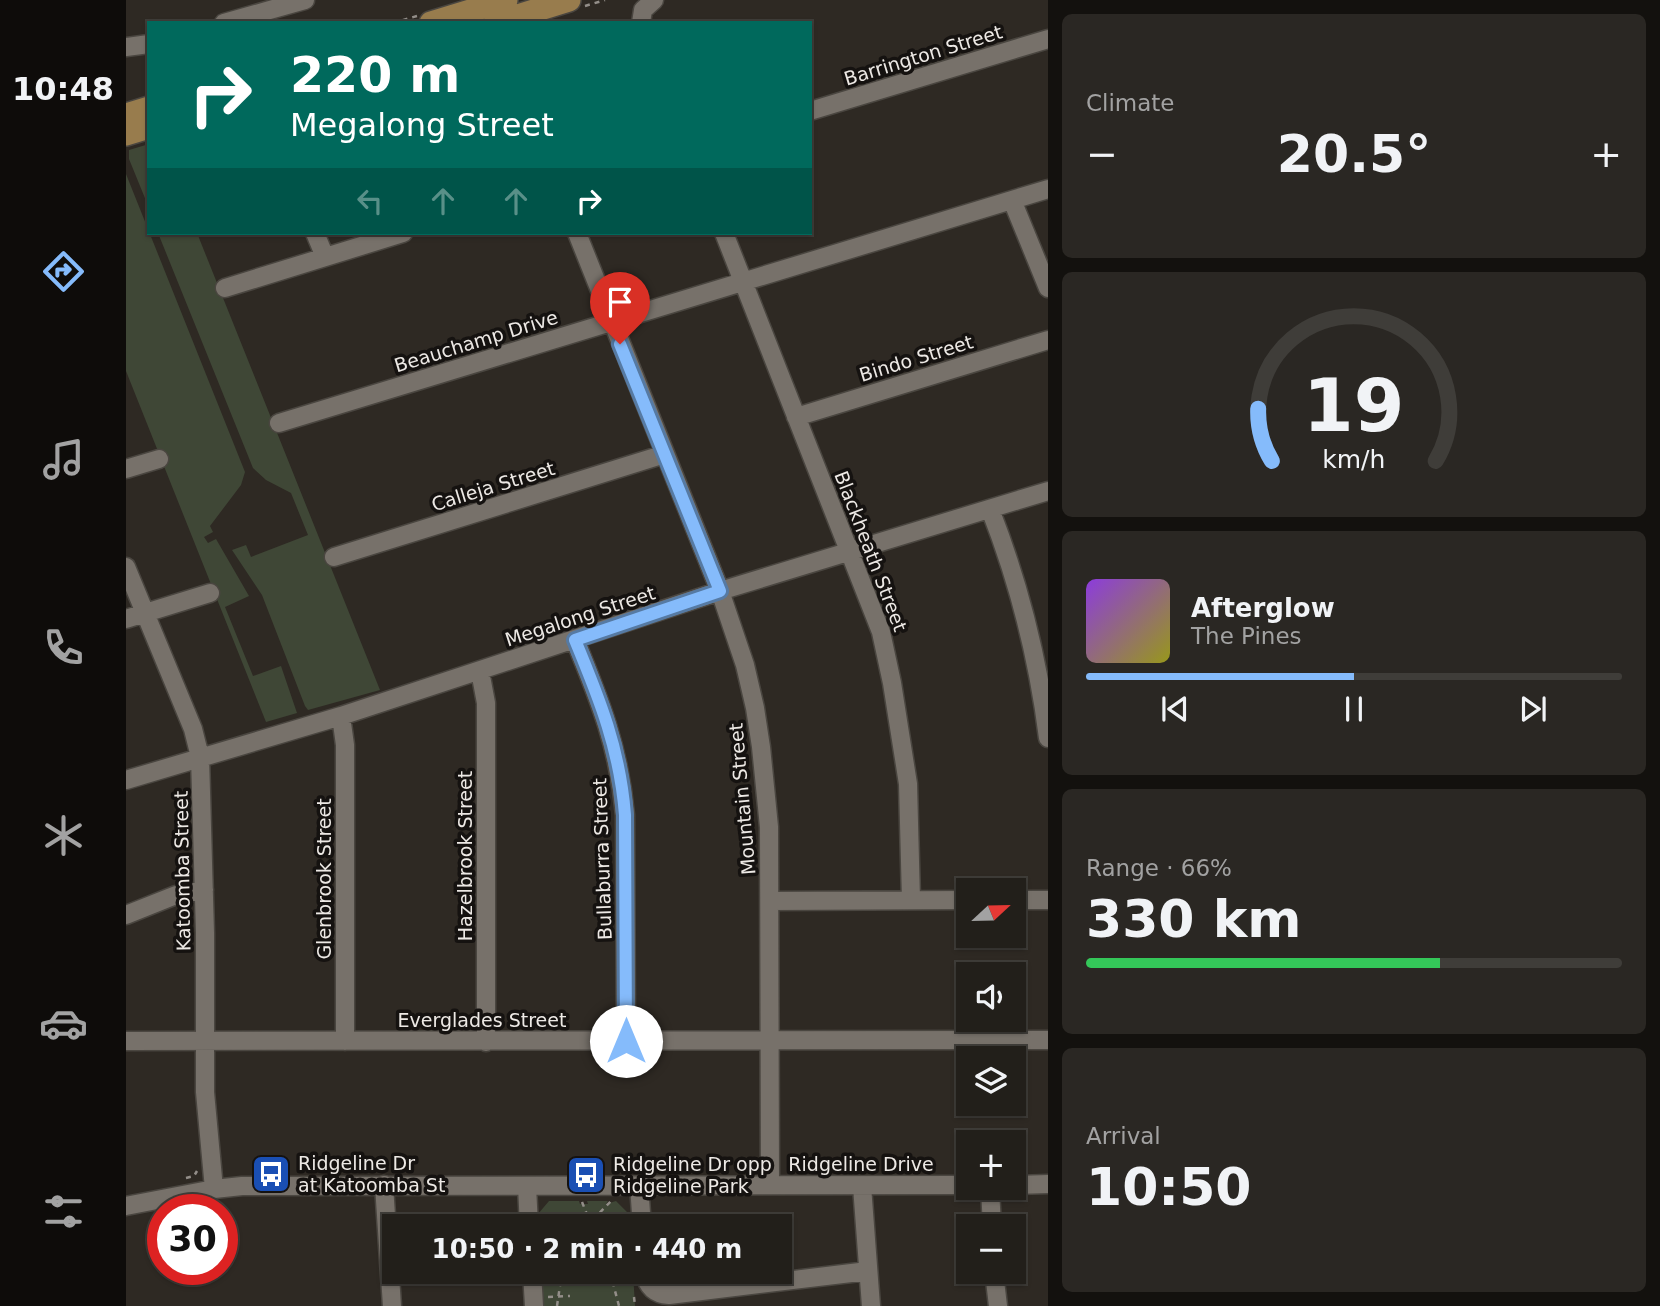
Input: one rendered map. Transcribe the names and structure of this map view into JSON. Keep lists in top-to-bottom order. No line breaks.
{"streets":{"street":["Barrington Street","Beauchamp Drive","Bindo Street","Calleja Street","Blackheath Street","Megalong Street","Mountain Street","Hazelbrook Street","Bullaburra Street","Katoomba Street","Glenbrook Street","Everglades Street","Ridgeline Drive"]},"crossings":[["Beauchamp Drive","Blackheath Street"],["Beauchamp Drive","Mountain Street"],["Bindo Street","Blackheath Street"],["Calleja Street","Mountain Street"],["Blackheath Street","Megalong Street"],["Megalong Street","Mountain Street"],["Megalong Street","Hazelbrook Street"],["Megalong Street","Bullaburra Street"],["Megalong Street","Katoomba Street"],["Megalong Street","Glenbrook Street"],["Mountain Street","Everglades Street"],["Mountain Street","Ridgeline Drive"],["Hazelbrook Street","Everglades Street"],["Bullaburra Street","Everglades Street"],["Katoomba Street","Everglades Street"],["Katoomba Street","Ridgeline Drive"],["Glenbrook Street","Everglades Street"]],"places":{"bus stop":["Ridgeline Dr at Katoomba St","Ridgeline Dr opp Ridgeline Park"]},"north":"right","page":{"tabs":"10:48","tile":["Climate",["Range · 66%","330 km"],["Arrival","10:50"]],"turn":["220 m","Megalong Street"],"heat":["−","20.5°","+"],"song":["Afterglow","The Pines"],"map_buttons":["+","−"],"limit":"30","trip":"10:50 · 2 min · 440 m","gauge":["19","km/h"]}}
